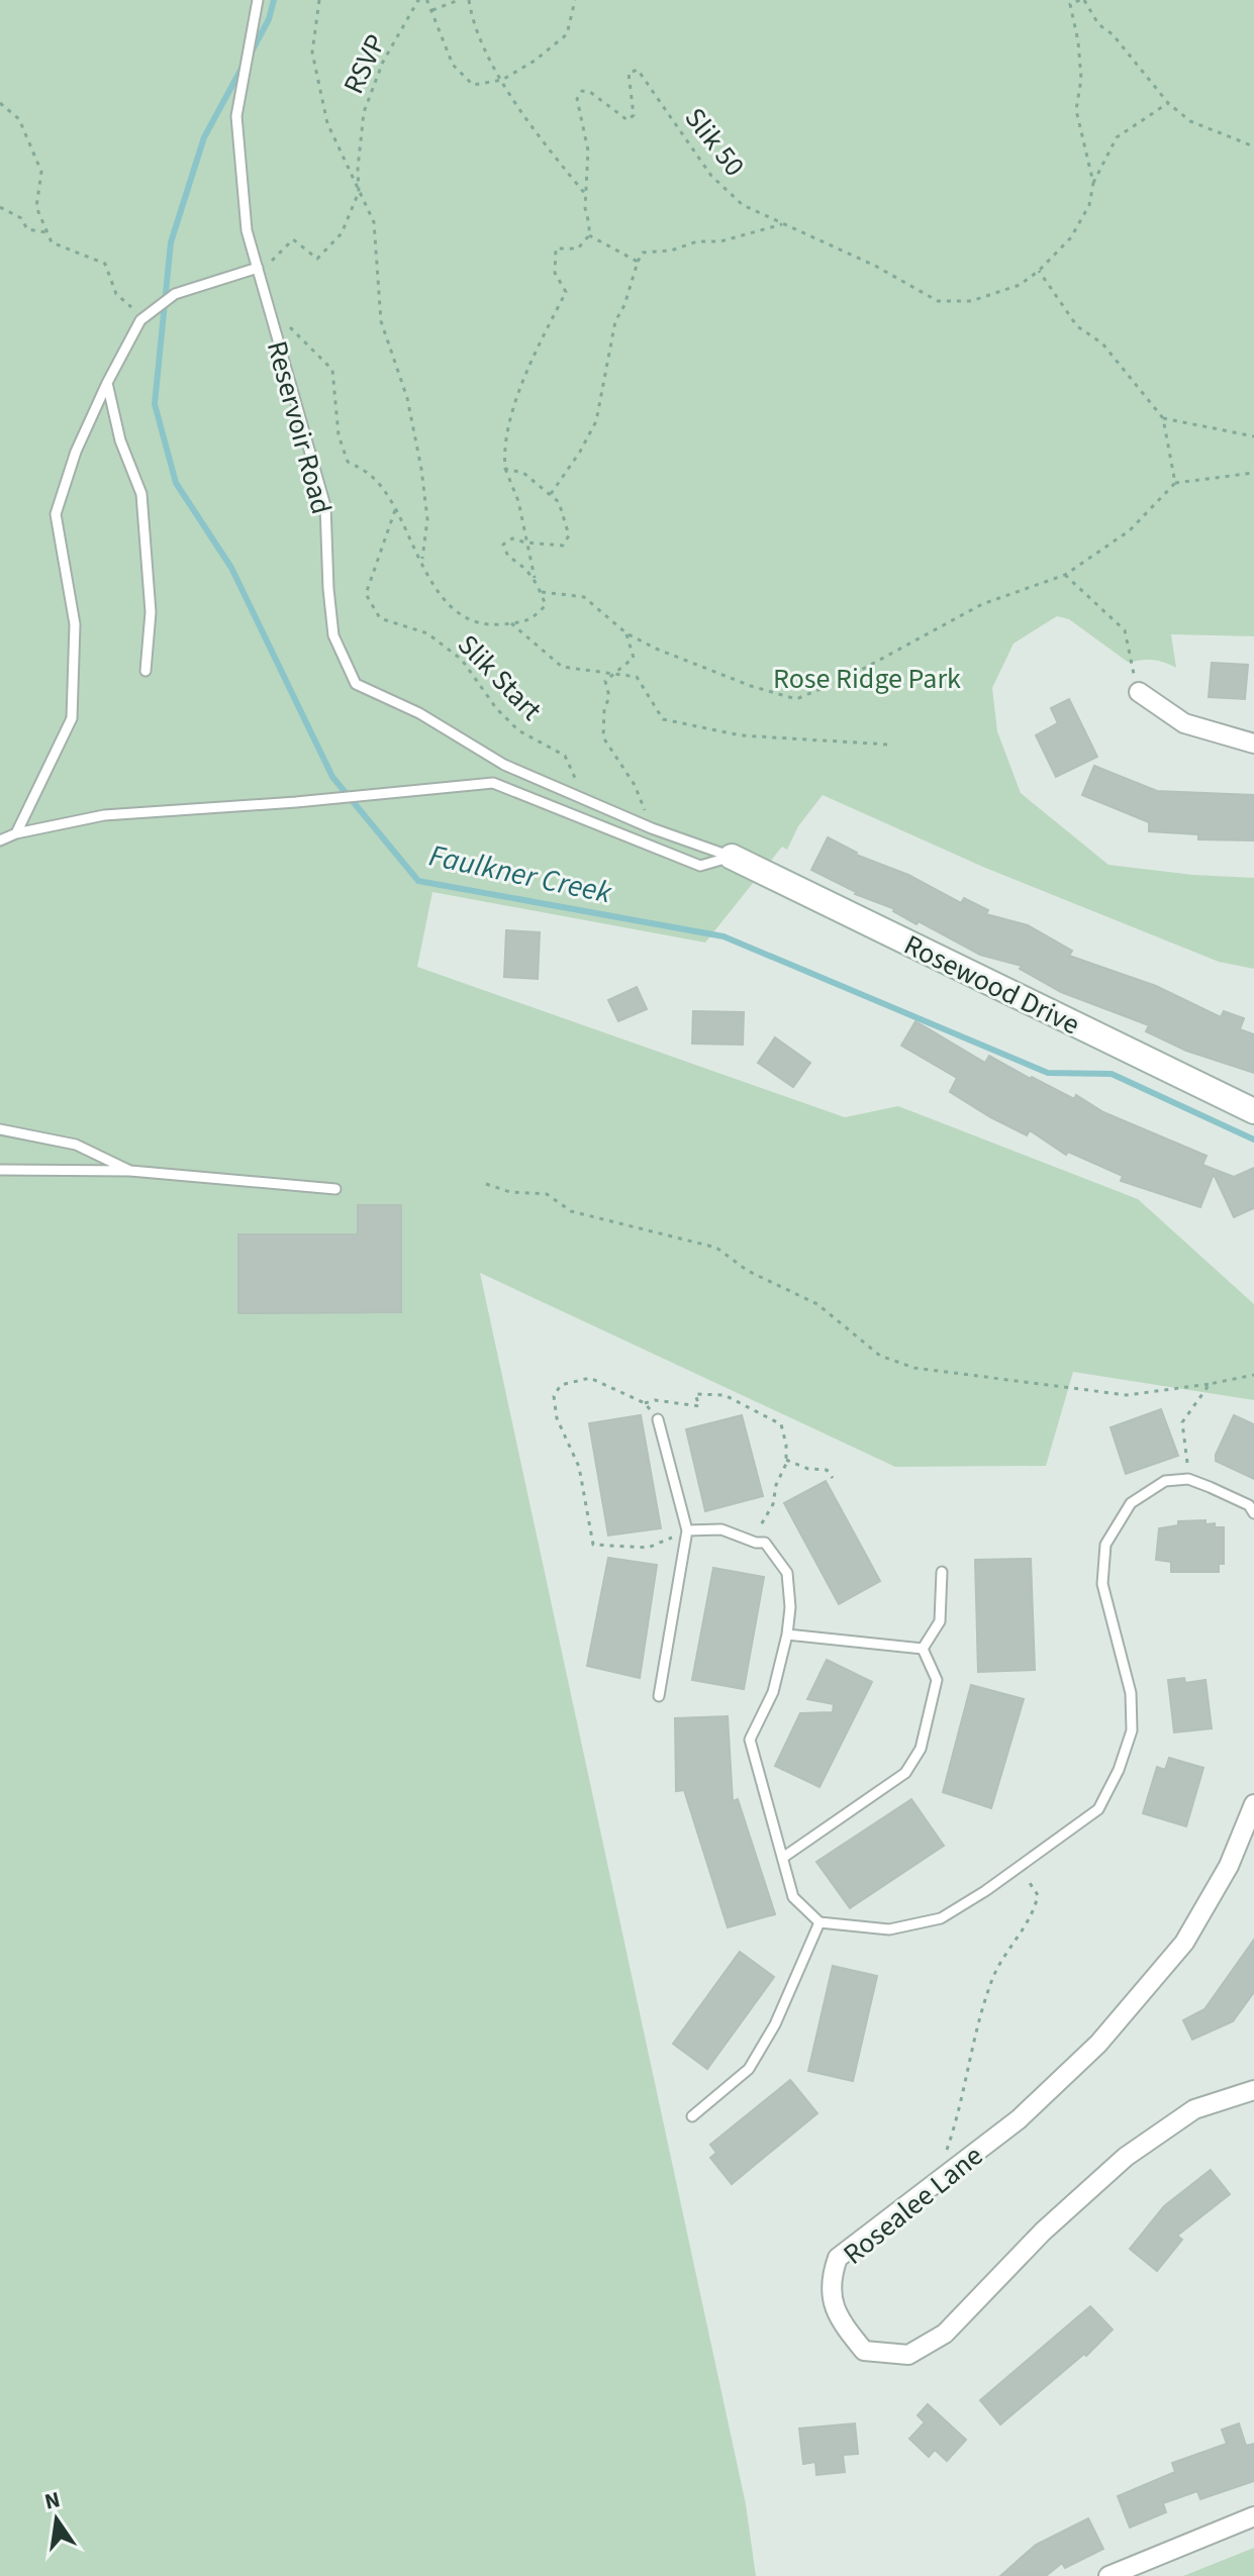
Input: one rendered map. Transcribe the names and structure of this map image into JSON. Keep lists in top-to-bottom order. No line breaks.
{"streets":{"street":["Rosewood Drive","Rosealee Lane"],"lane":["Reservoir Road"],"path":["RSVP","Slik 50","Slik Start"]},"crossings":[["RSVP","Reservoir Road"],["Reservoir Road","Slik Start"],["Reservoir Road","Rosewood Drive"]],"water":["Faulkner Creek"],"parks":["Rose Ridge Park"],"north":"top"}
